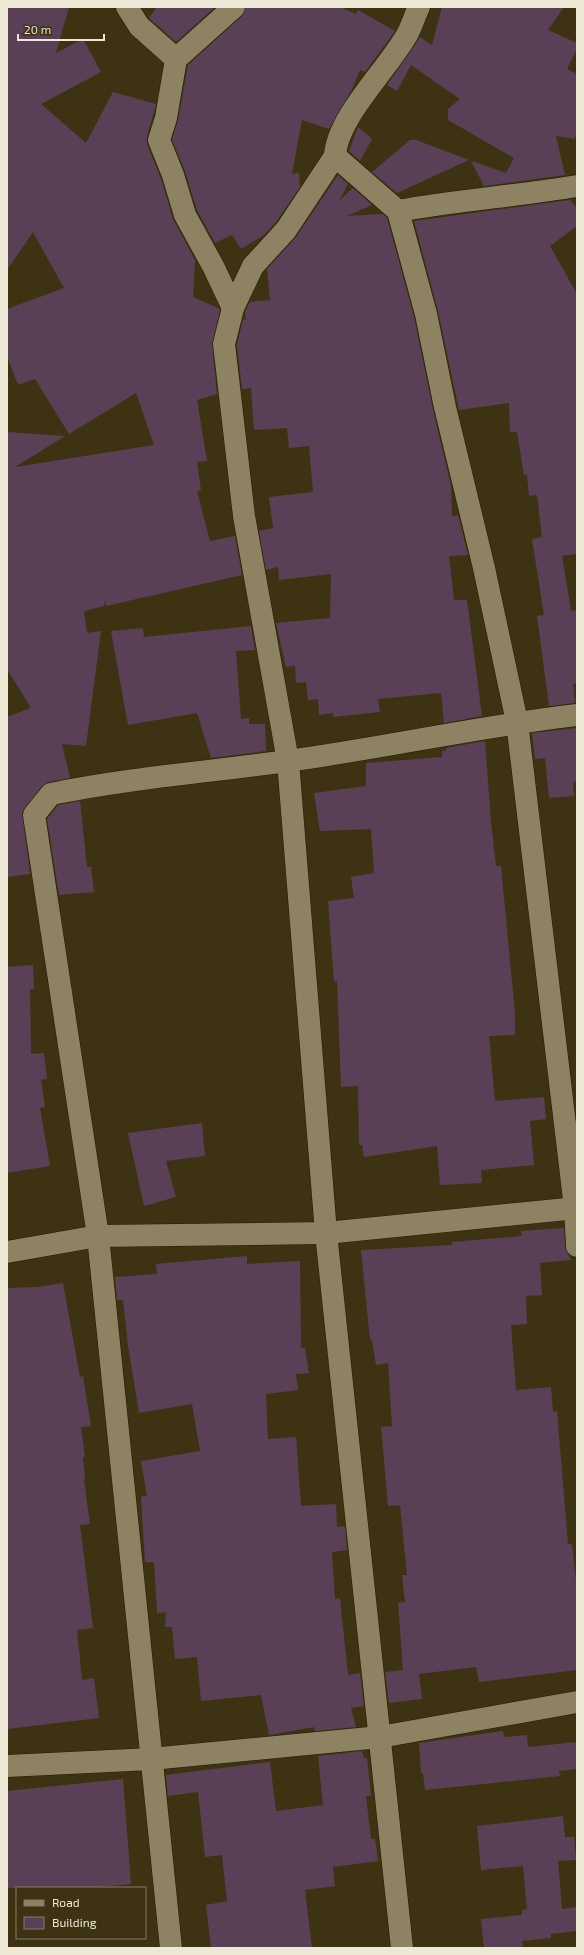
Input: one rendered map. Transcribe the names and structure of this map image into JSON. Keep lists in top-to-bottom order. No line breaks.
{"legend":["Road","Building"],"scale_bar":"20 m"}
